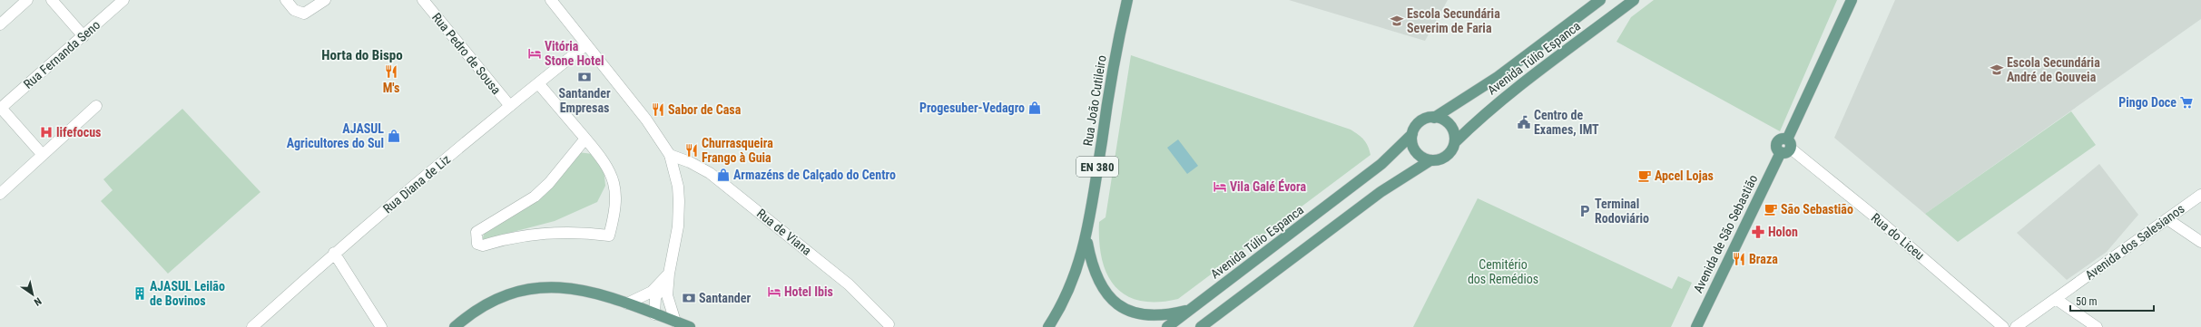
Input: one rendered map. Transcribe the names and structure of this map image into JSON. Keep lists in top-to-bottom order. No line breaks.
{"streets":{"main road":["Avenida Túlio Espanca","Rua João Cutileiro","EN 380","Avenida de São Sebastião"],"street":["Rua Pedro de Sousa","Rua Fernanda Seno","Rua Diana de Liz","Rua de Viana","Rua do Liceu","Avenida dos Salesianos"]},"crossings":[["Rua Pedro de Sousa","Rua Diana de Liz"],["Avenida de São Sebastião","Rua do Liceu"]],"districts":["Horta do Bispo"],"parks":["Cemitério dos Remédios"],"places":{"school or university":["Escola Secundária Severim de Faria","Escola Secundária André de Gouveia"],"hotel":["Vitória Stone Hotel","Vila Galé Évora","Hotel Ibis"],"restaurant":["M's","Sabor de Casa","Churrasqueira Frango à Guia","Braza"],"bank":["Santander Empresas","Santander"],"supermarket":["Pingo Doce"],"shop":["Progesuber-Vedagro","AJASUL Agricultores do Sul","Armazéns de Calçado do Centro"],"public building":["Centro de Exames, IMT"],"hospital":["lifefocus"],"cafe":["Apcel Lojas","São Sebastião"],"parking":["Terminal Rodoviário"],"pharmacy":["Holon"],"building":["AJASUL Leilão de Bovinos"]},"scale_bar":"50 m","north":"bottom right"}
